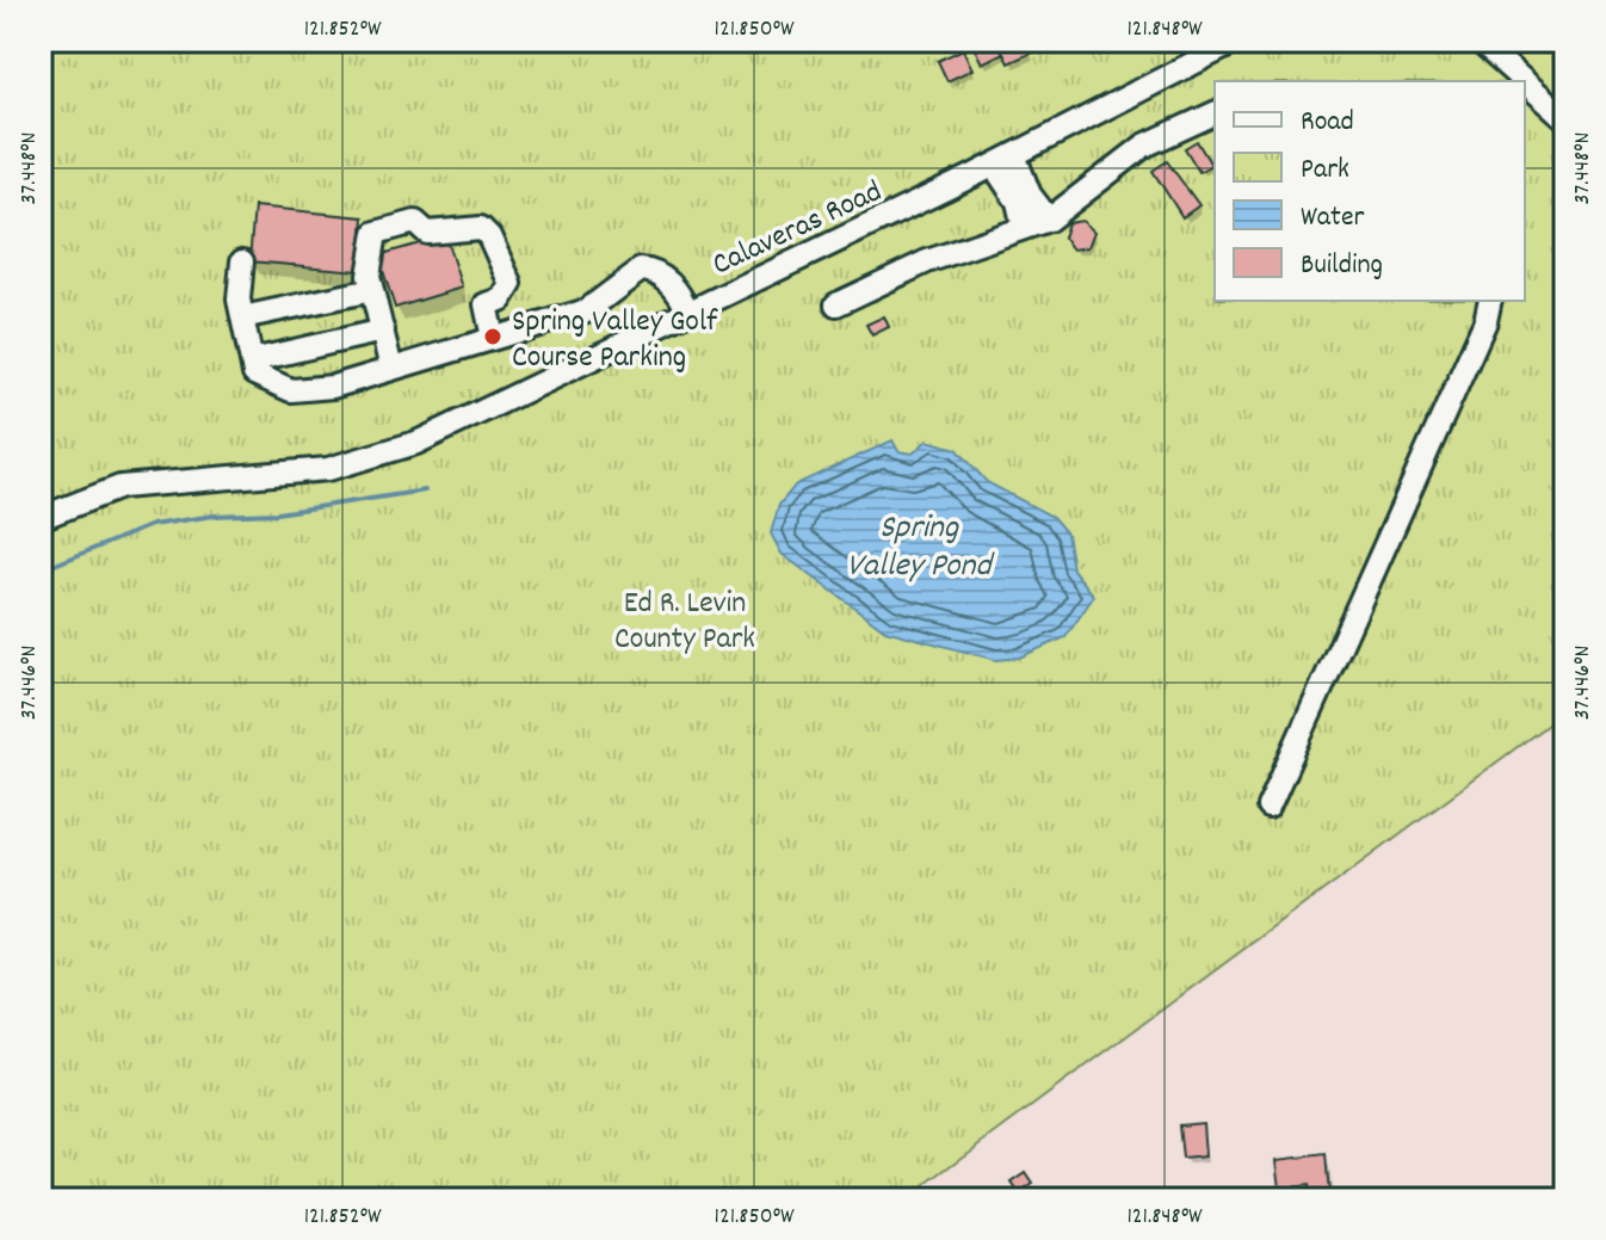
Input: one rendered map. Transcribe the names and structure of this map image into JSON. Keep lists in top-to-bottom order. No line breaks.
{"streets":{"street":["Calaveras Road"]},"water":["Spring Valley Pond"],"parks":["Ed R. Levin County Park"],"places":["Spring Valley Golf Course Parking"],"legend":["Road","Park","Water","Building"],"coordinates":["121.852°W","121.850°W","121.848°W","37.448°N","37.446°N"]}
